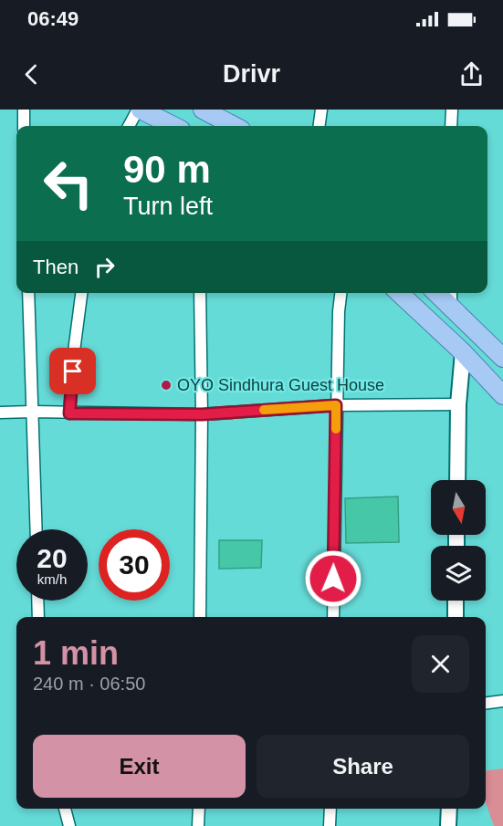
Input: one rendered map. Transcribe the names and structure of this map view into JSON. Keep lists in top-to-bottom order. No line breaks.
{"places":["OYO Sindhura Guest House"],"north":"bottom","page":{"status":"06:49","header":"Drivr","turn":["90 m","Turn left"],"then":"Then","speed":"20 km/h","limit":"30","heading":["1 min","240 m · 06:50"],"buttons":["Exit","Share"]}}
